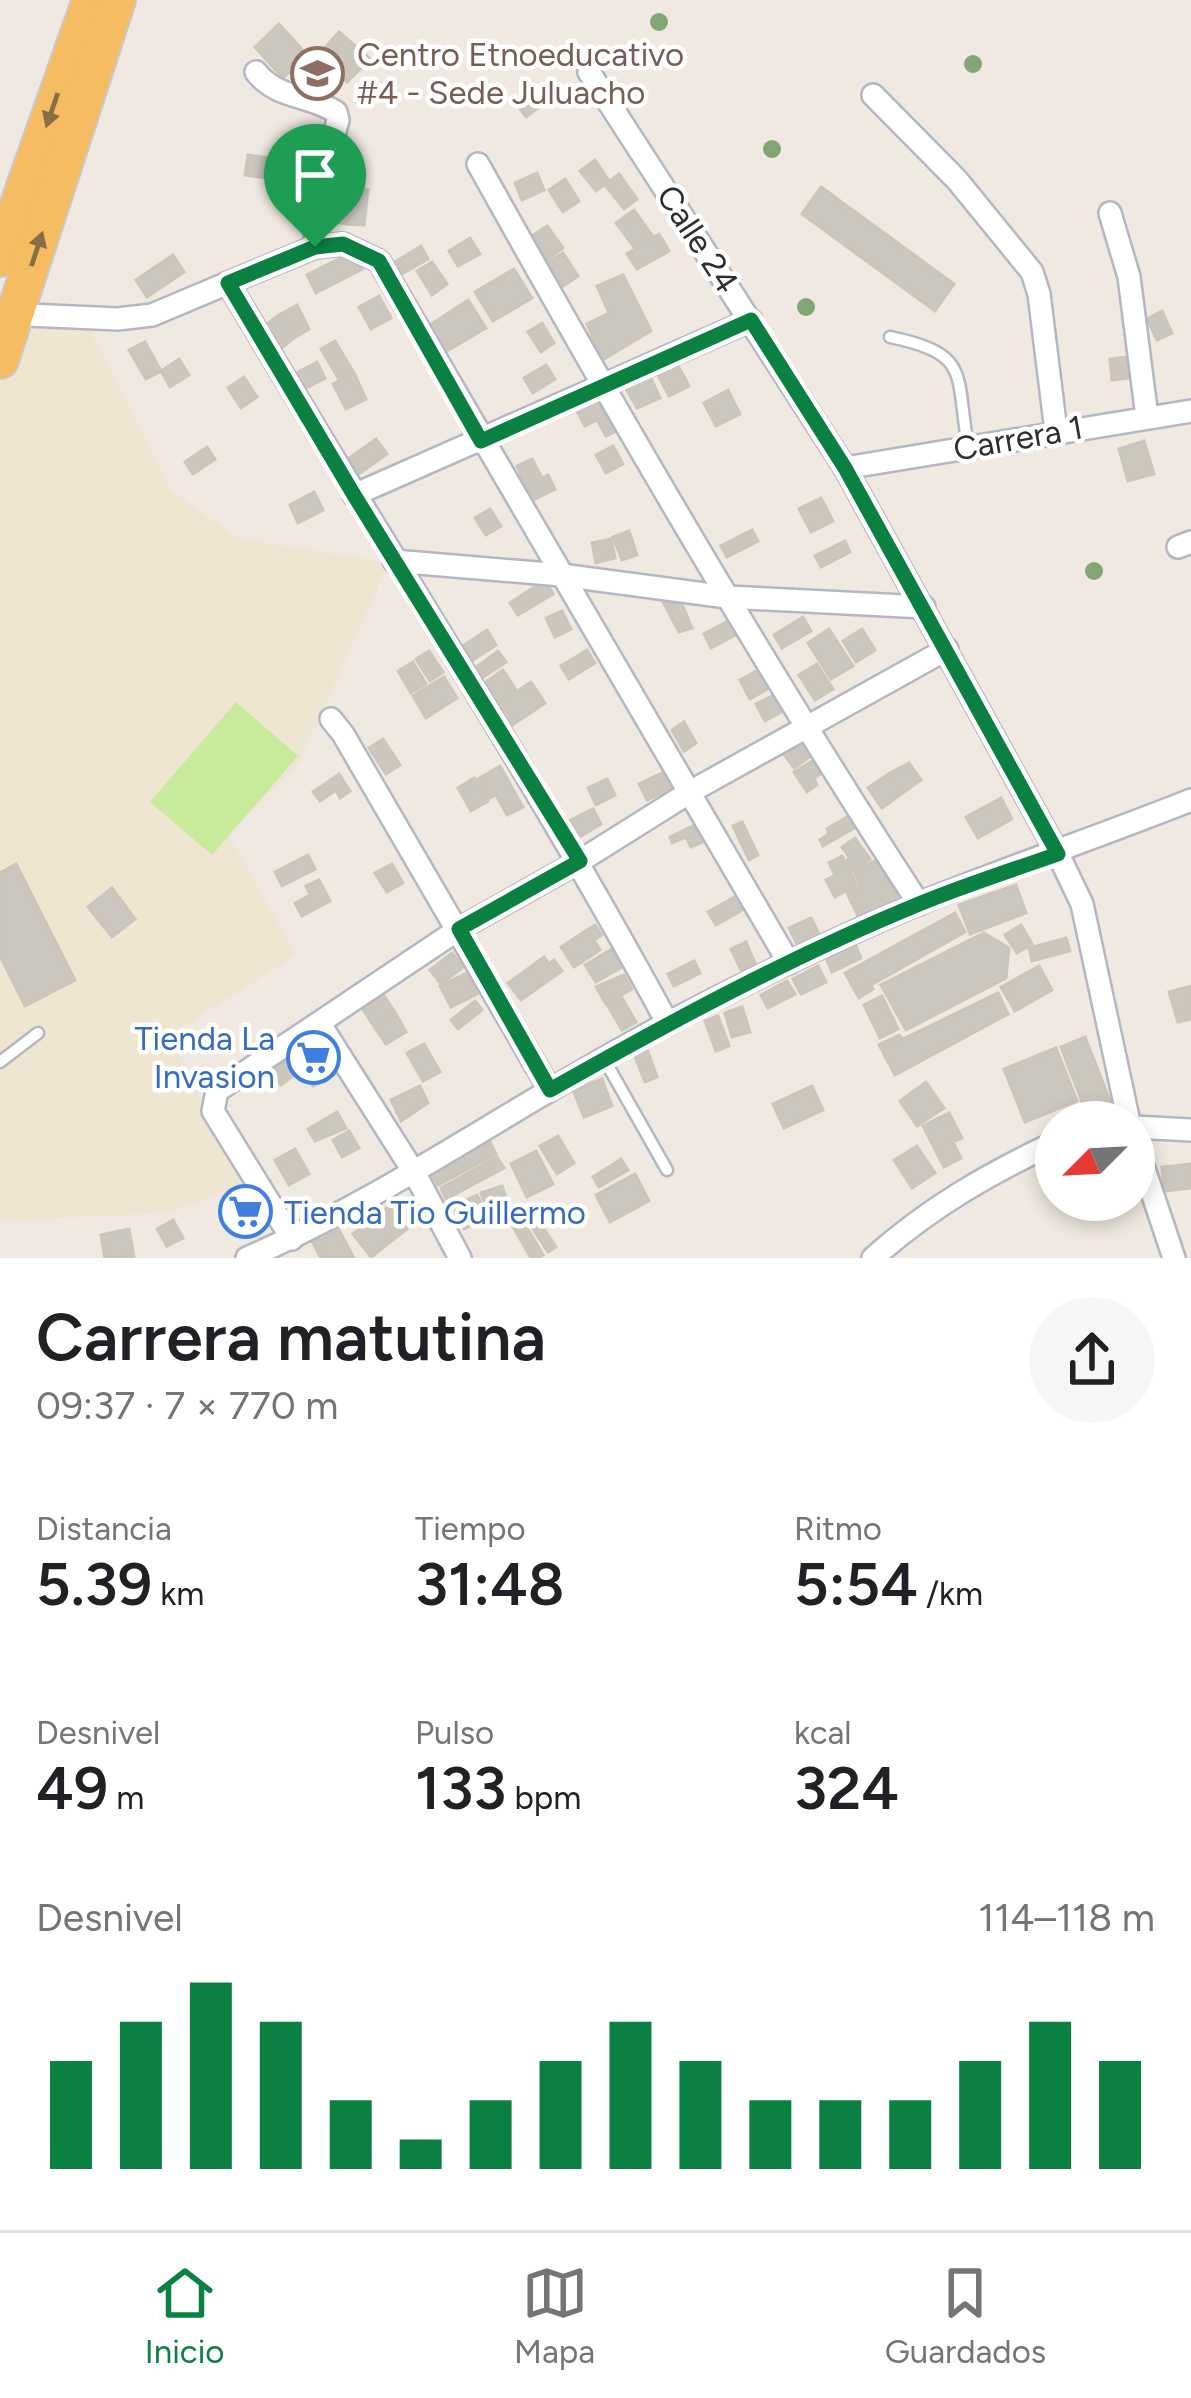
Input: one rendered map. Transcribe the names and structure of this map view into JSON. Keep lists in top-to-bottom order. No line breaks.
{"streets":{"street":["Calle 24","Carrera 1"]},"crossings":[["Calle 24","Carrera 1"]],"places":{"school or university":["Centro Etnoeducativo #4 - Sede Juluacho"],"supermarket":["Tienda La Invasion","Tienda Tio Guillermo"]},"north":"bottom left","page":{"heading":["Carrera matutina","09:37 · 7 × 770 m"],"stats":[["Distancia","5.39 km"],["Tiempo","31:48"],["Ritmo","5:54 /km"],["Desnivel","49 m"],["Pulso","133 bpm"],["kcal","324"]],"chart":["Desnivel","114–118 m"],"tabs":["Inicio","Mapa","Guardados"]}}
